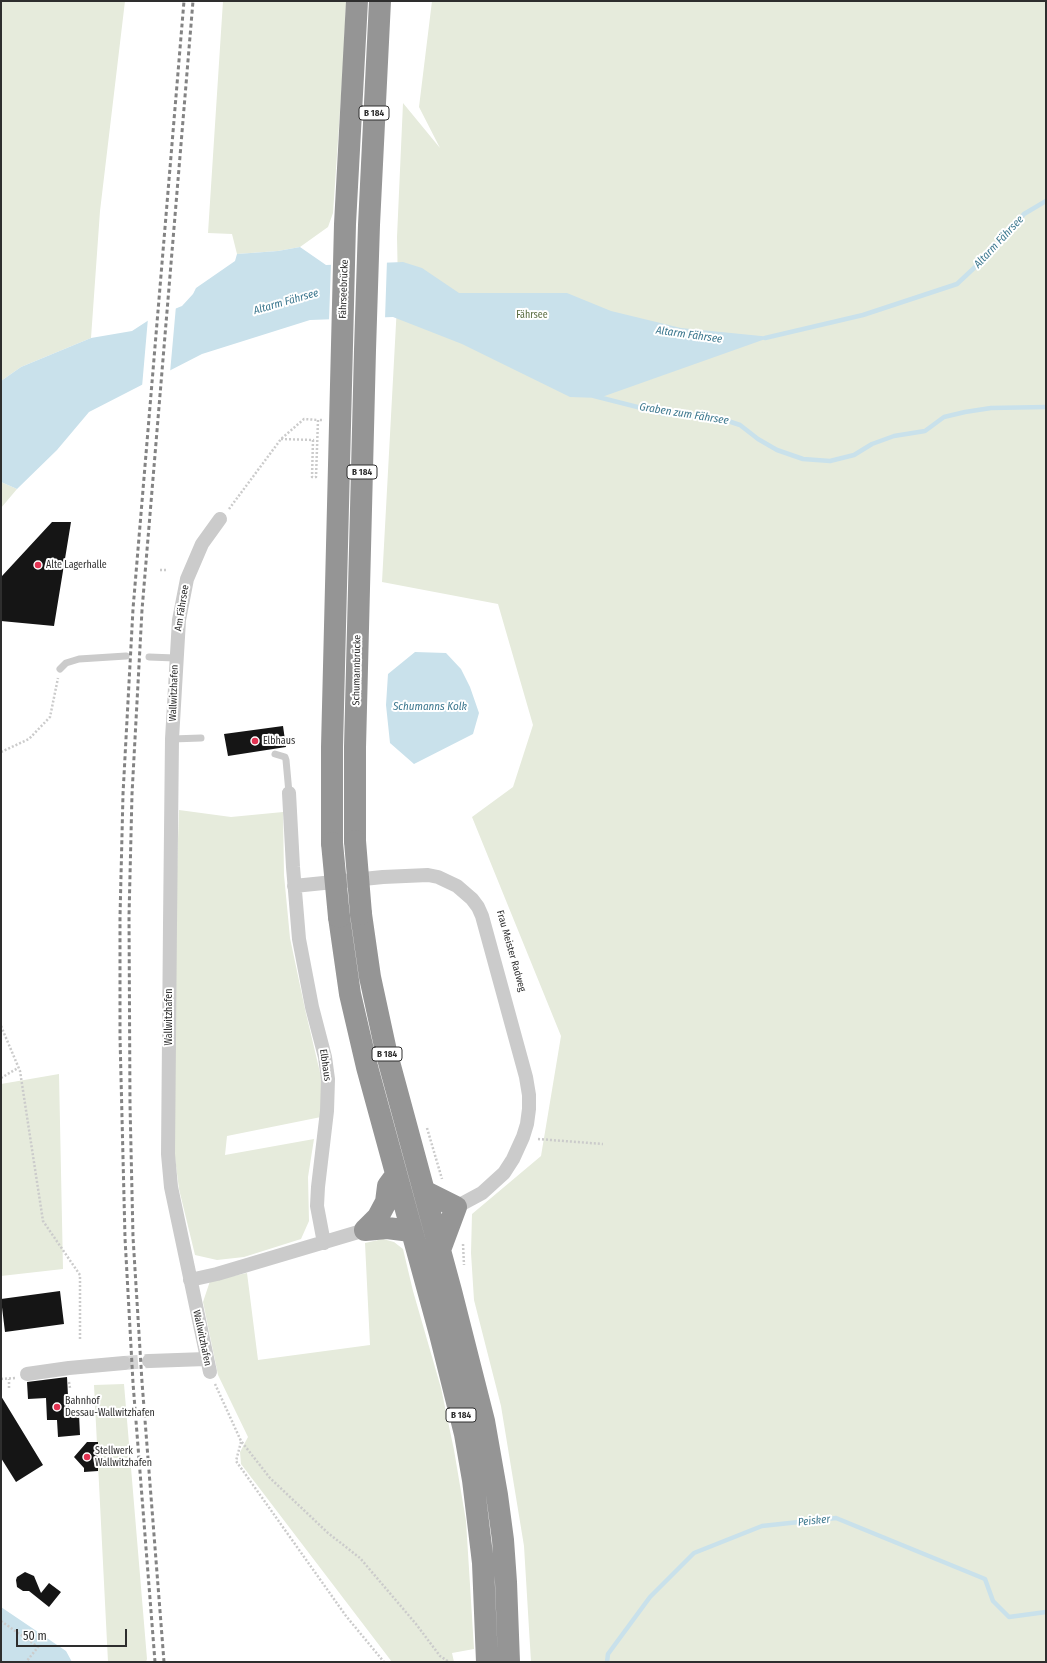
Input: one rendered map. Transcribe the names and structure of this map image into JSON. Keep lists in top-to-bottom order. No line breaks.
{"streets":{"highway":["B 184","Fährseebrücke","Schumannbrücke"],"street":["Am Fährsee","Wallwitzhafen","Elbhaus"]},"crossings":[["B 184","Fährseebrücke"],["B 184","Schumannbrücke"],["Am Fährsee","Wallwitzhafen"]],"water":["Altarm Fährsee","Graben zum Fährsee","Schumanns Kolk","Peisker"],"parks":["Fährsee"],"places":["Alte Lagerhalle","Elbhaus","Bahnhof Dessau-Wallwitzhafen","Stellwerk Wallwitzhafen"],"scale_bar":"50 m"}
